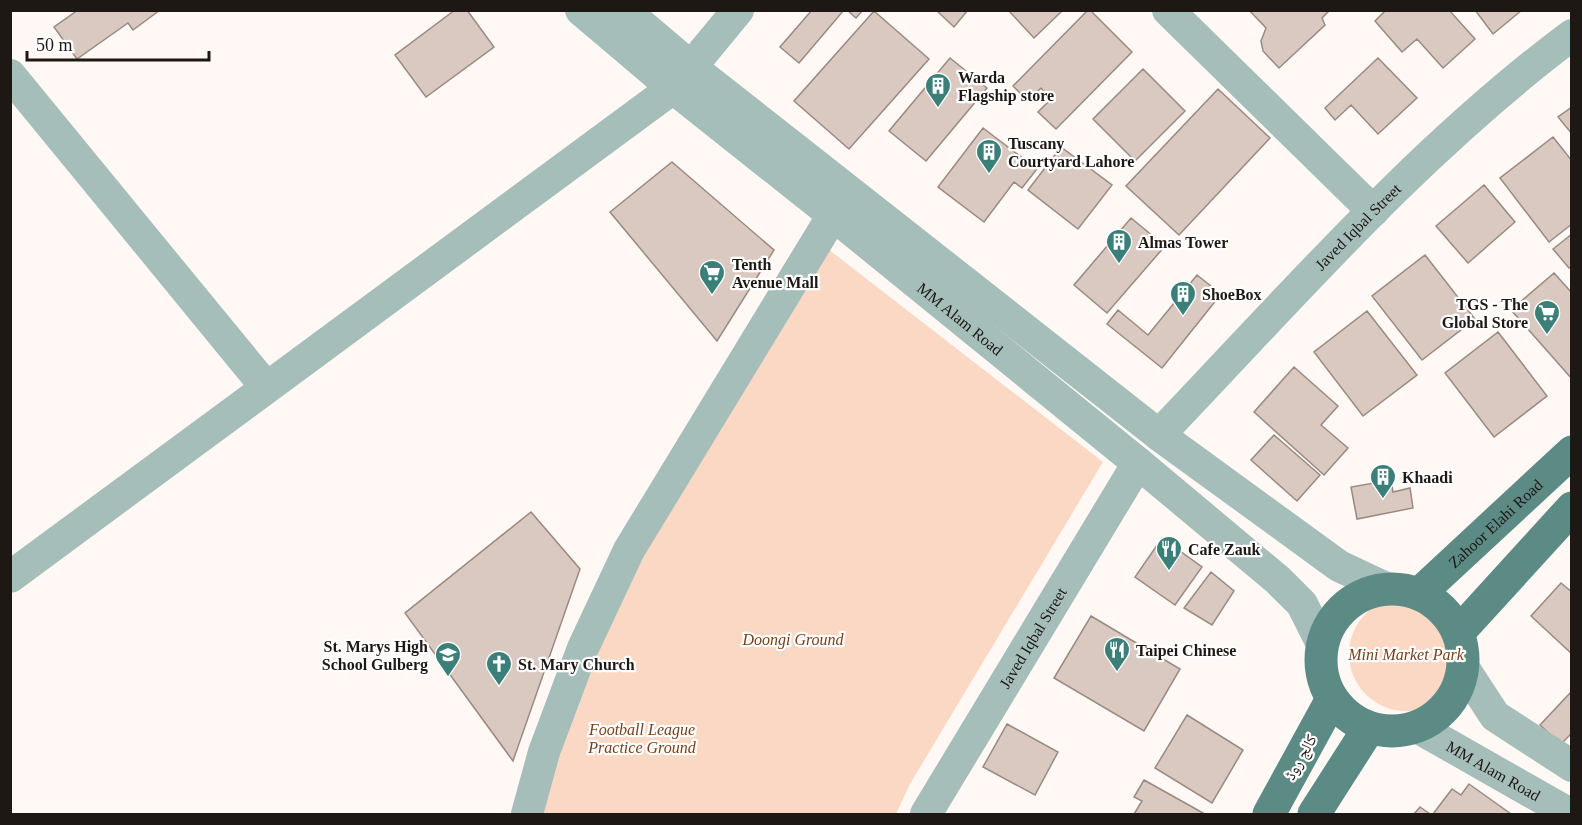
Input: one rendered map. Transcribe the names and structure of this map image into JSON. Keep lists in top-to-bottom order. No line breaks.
{"streets":{"main road":["Zahoor Elahi Road","کالج روڈ"],"street":["Javed Iqbal Street","MM Alam Road"]},"crossings":[["Javed Iqbal Street","MM Alam Road"],["MM Alam Road","Zahoor Elahi Road"],["MM Alam Road","کالج روڈ"],["Zahoor Elahi Road","کالج روڈ"]],"parks":["Doongi Ground","Mini Market Park","Football League Practice Ground"],"places":{"building":["Warda Flagship store","Tuscany Courtyard Lahore","Almas Tower","ShoeBox","Khaadi"],"supermarket":["Tenth Avenue Mall","TGS - The Global Store"],"restaurant":["Cafe Zauk","Taipei Chinese"],"school or university":["St. Marys High School Gulberg"],"church":["St. Mary Church"]},"scale_bar":"50 m"}
